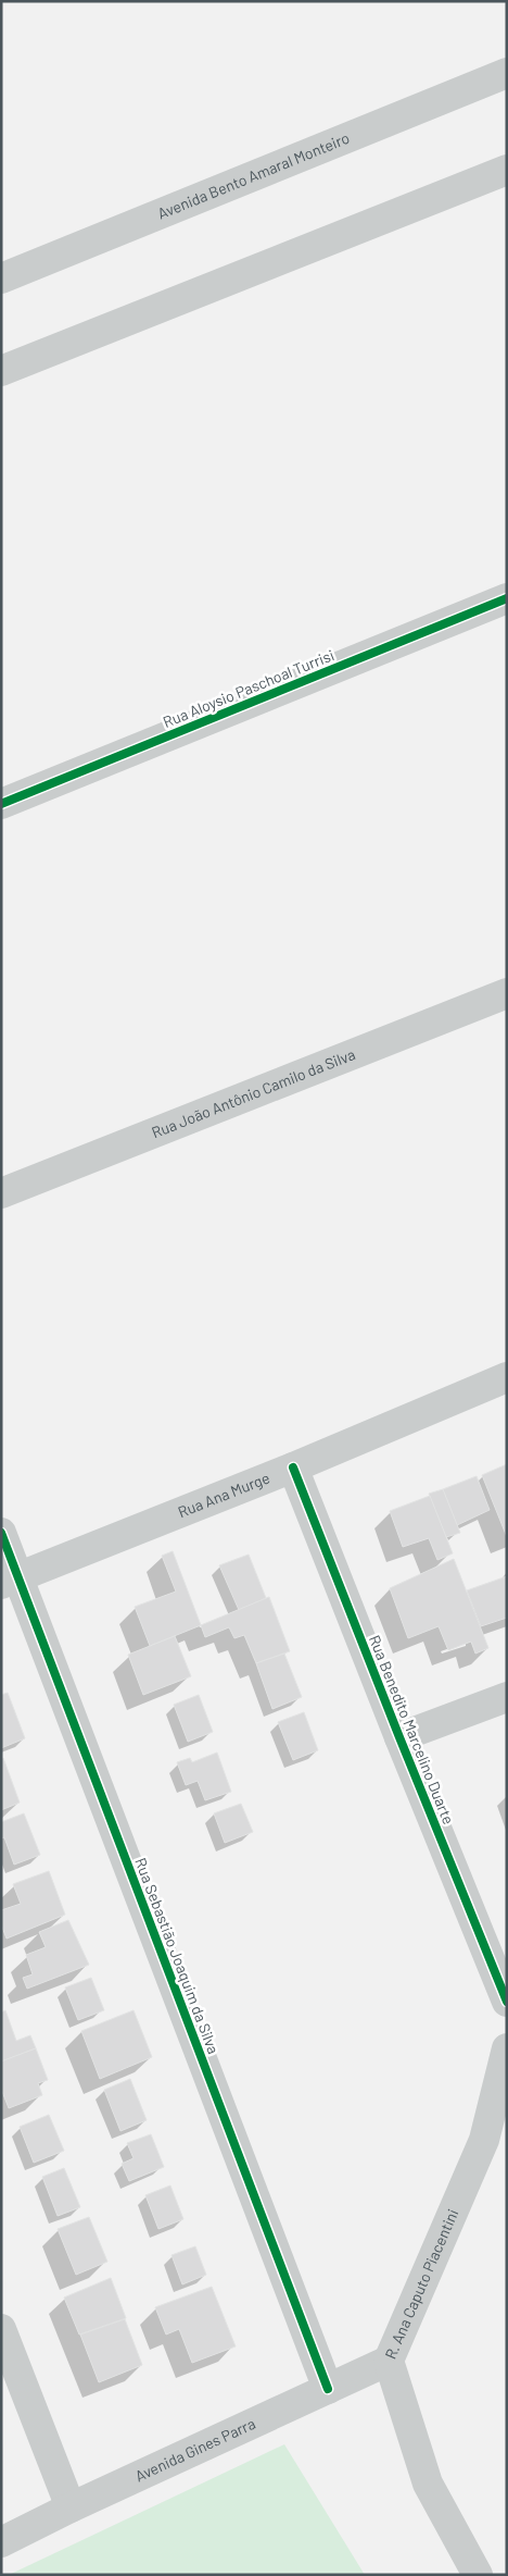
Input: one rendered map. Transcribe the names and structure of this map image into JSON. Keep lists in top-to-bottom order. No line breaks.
{"streets":{"street":["Avenida Bento Amaral Monteiro","Rua Aloysio Paschoal Turrisi","Rua João Antônio Camilo da Silva","Rua Ana Murge","Rua Benedito Marcelino Duarte","Rua Sebastião Joaquim da Silva","R. Ana Caputo Piacentini","Avenida Gines Parra"]},"crossings":[["Rua Ana Murge","Rua Benedito Marcelino Duarte"],["Rua Ana Murge","Rua Sebastião Joaquim da Silva"],["Rua Sebastião Joaquim da Silva","Avenida Gines Parra"],["R. Ana Caputo Piacentini","Avenida Gines Parra"]]}
